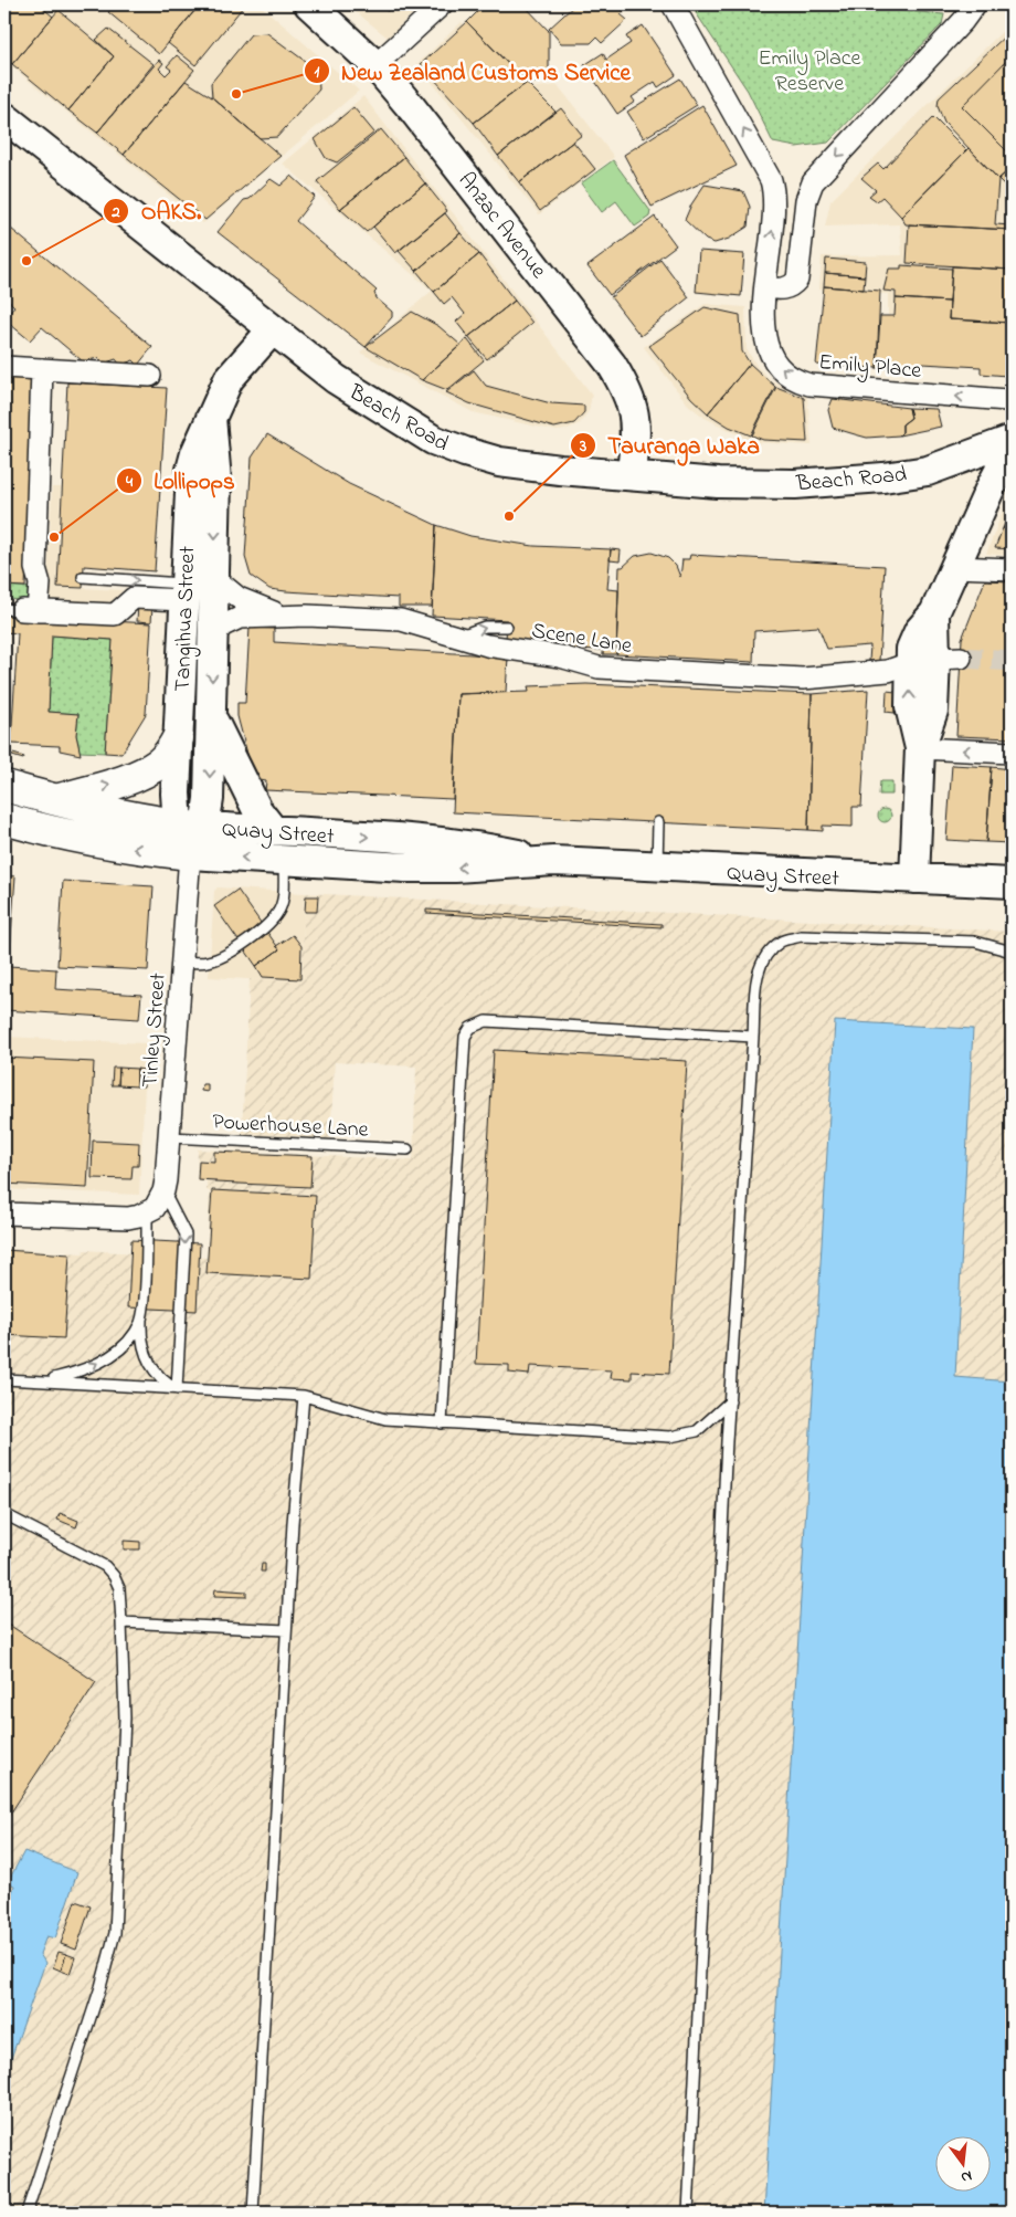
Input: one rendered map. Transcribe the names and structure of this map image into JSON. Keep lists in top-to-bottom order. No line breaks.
{"streets":{"main road":["Anzac Avenue","Beach Road","Tangihua Street","Quay Street"],"street":["Emily Place","Scene Lane","Tinley Street"],"lane":["Powerhouse Lane"]},"crossings":[["Anzac Avenue","Beach Road"],["Beach Road","Tangihua Street"],["Tangihua Street","Scene Lane"],["Tangihua Street","Quay Street"],["Quay Street","Tinley Street"],["Tinley Street","Powerhouse Lane"]],"one_way":["Emily Place"],"parks":["Emily Place Reserve"],"places":["New Zealand Customs Service","OAKS.","Tauranga Waka","Lollipops"],"north":"bottom"}
